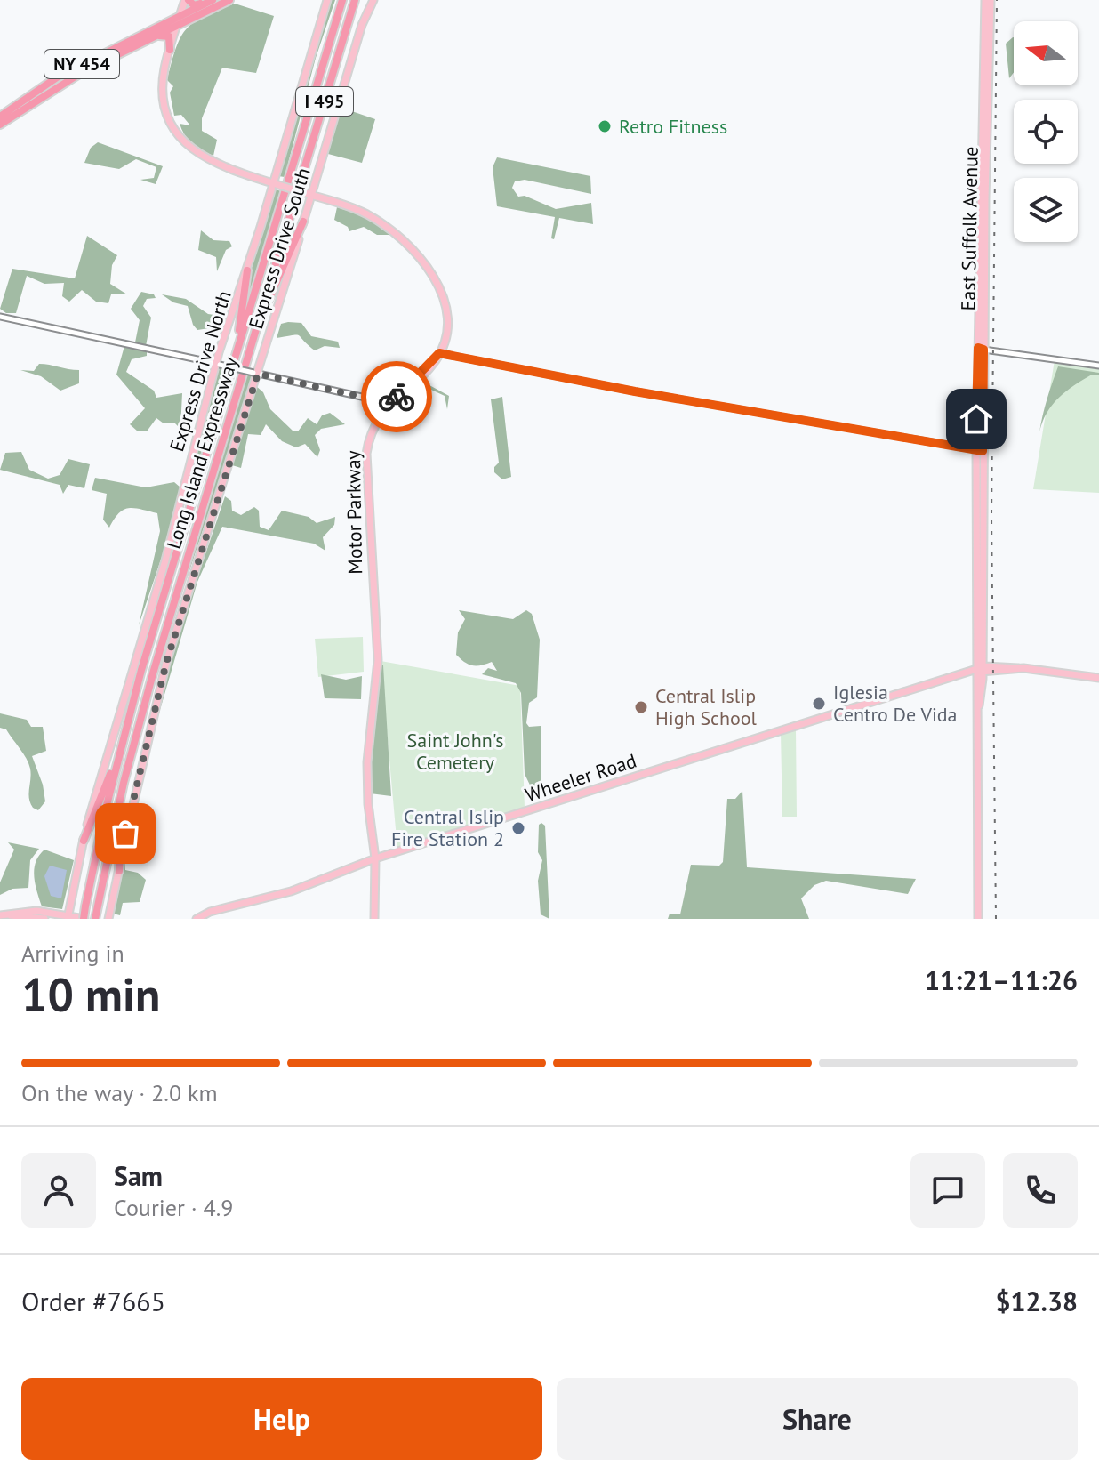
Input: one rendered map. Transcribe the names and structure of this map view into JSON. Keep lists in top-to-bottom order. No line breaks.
{"streets":{"highway":["NY 454","I 495","Long Island Expressway"],"main road":["East Suffolk Avenue","Express Drive South","Express Drive North","Motor Parkway","Wheeler Road"]},"crossings":[["East Suffolk Avenue","Wheeler Road"],["Motor Parkway","Wheeler Road"]],"parks":["Saint John's Cemetery"],"places":["Retro Fitness","Iglesia Centro De Vida","Central Islip High School","Central Islip Fire Station 2"],"north":"left","page":{"heading":["10 min","Arriving in","11:21–11:26"],"panel":["Sam","Courier · 4.9","Order #7665","$12.38"],"bar":"On the way · 2.0 km","buttons":["Help","Share"]}}
